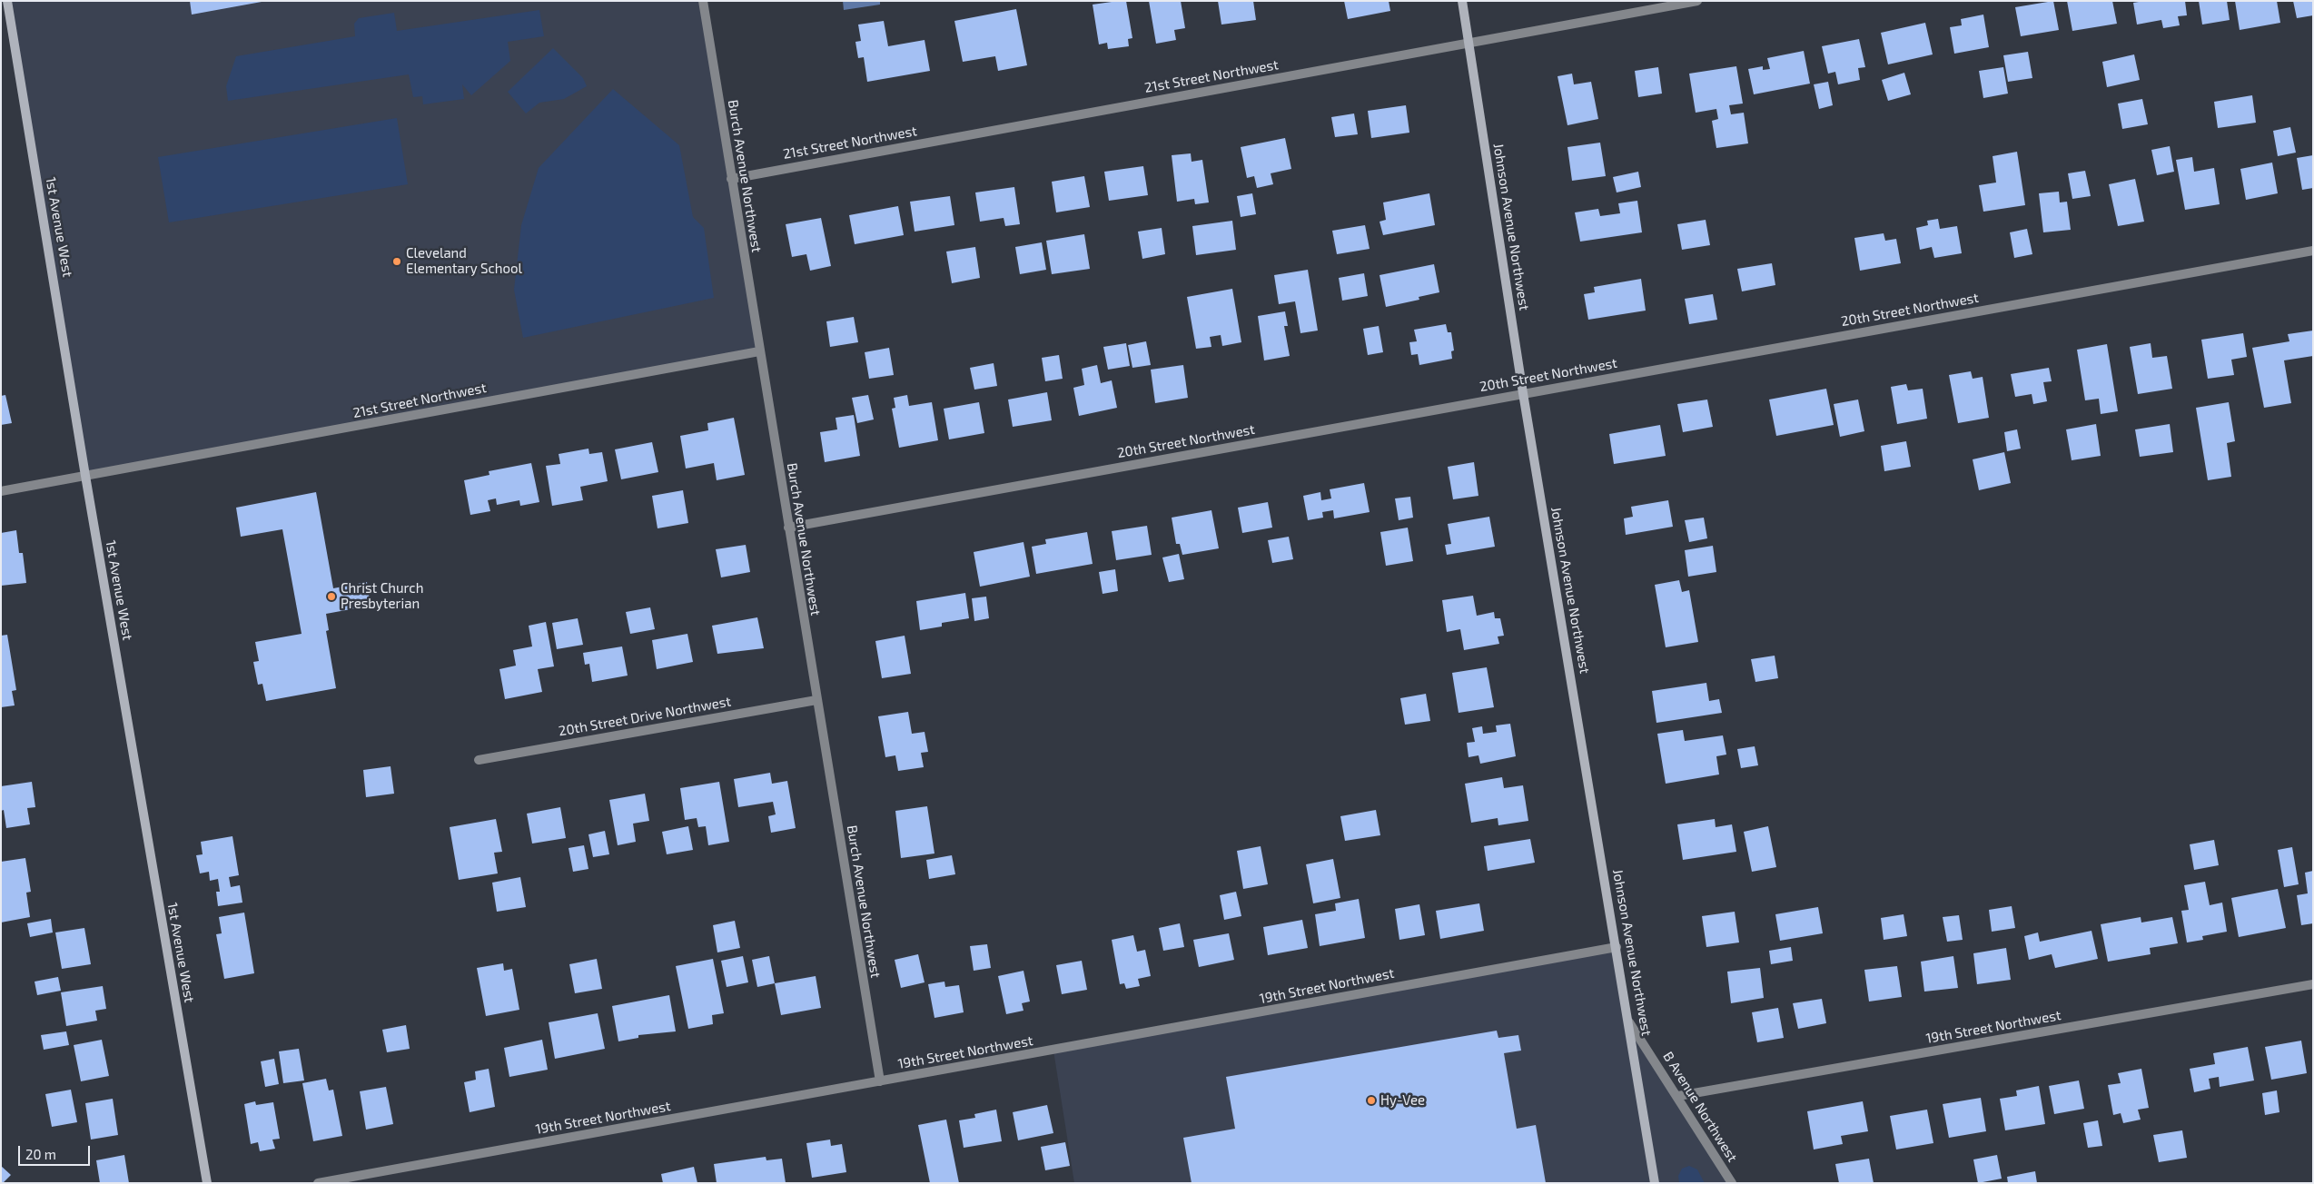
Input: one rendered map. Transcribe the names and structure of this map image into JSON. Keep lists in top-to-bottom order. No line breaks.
{"streets":{"street":["21st Street Northwest","Burch Avenue Northwest","1st Avenue West","Johnson Avenue Northwest","20th Street Northwest","20th Street Drive Northwest","19th Street Northwest","B Avenue Northwest"]},"crossings":[["21st Street Northwest","Burch Avenue Northwest"],["21st Street Northwest","1st Avenue West"],["21st Street Northwest","Johnson Avenue Northwest"],["Burch Avenue Northwest","20th Street Northwest"],["Burch Avenue Northwest","20th Street Drive Northwest"],["Burch Avenue Northwest","19th Street Northwest"],["Johnson Avenue Northwest","20th Street Northwest"],["Johnson Avenue Northwest","19th Street Northwest"],["Johnson Avenue Northwest","B Avenue Northwest"],["19th Street Northwest","B Avenue Northwest"]],"places":["Cleveland Elementary School","Christ Church Presbyterian","Hy-Vee"],"scale_bar":"20 m"}
